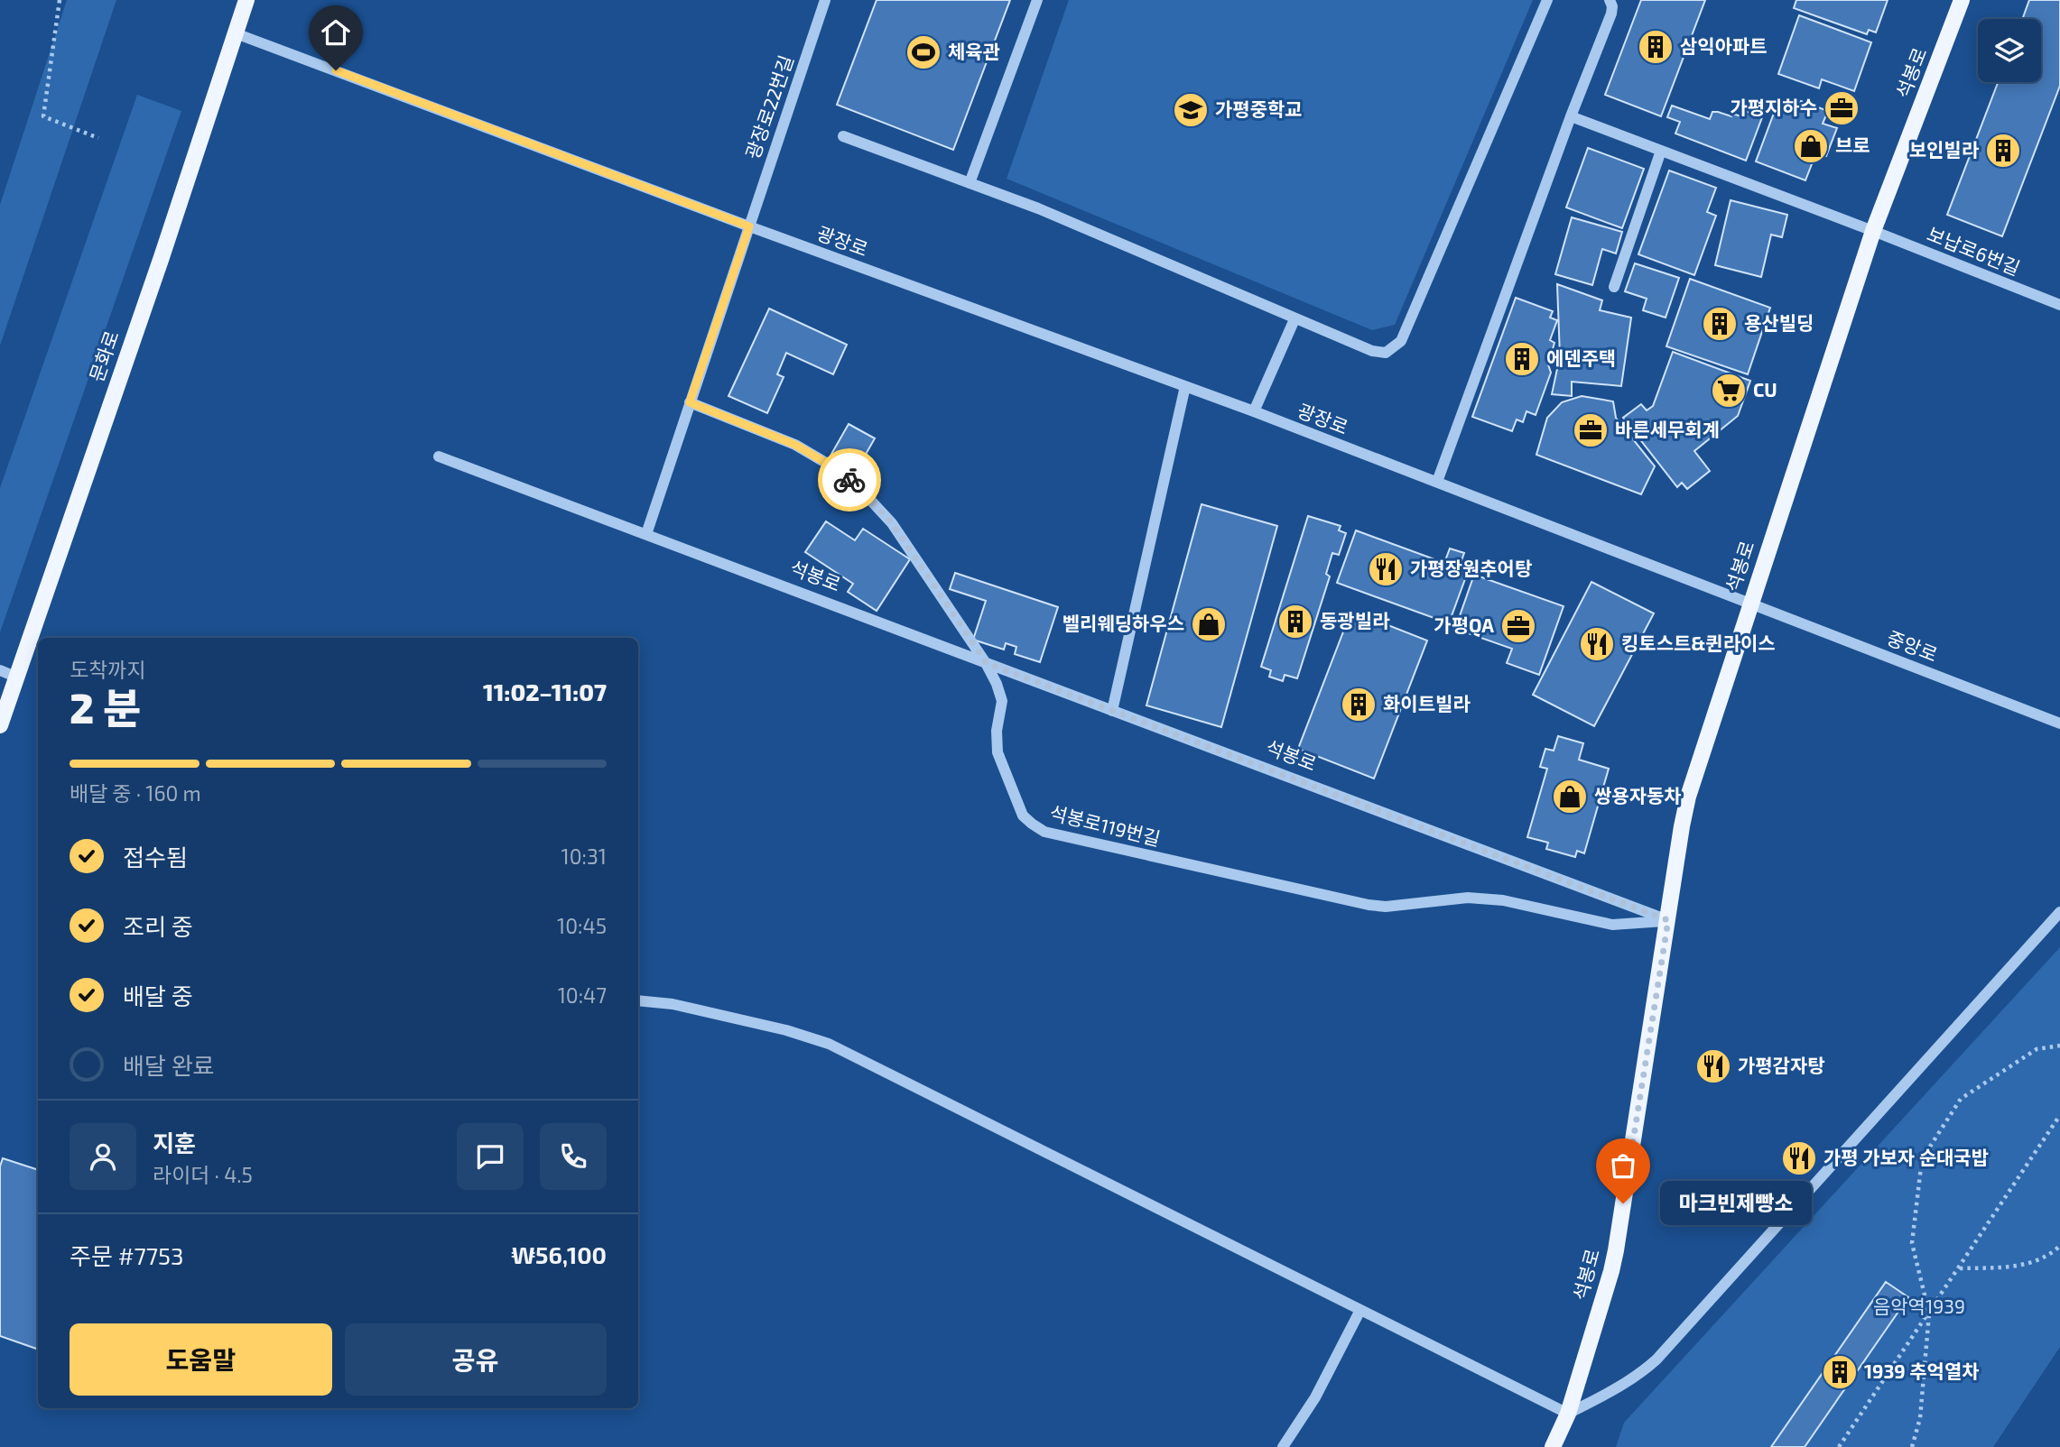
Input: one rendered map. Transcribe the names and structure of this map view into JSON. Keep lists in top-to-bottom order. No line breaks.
{"streets":{"main road":["석봉로","문화로"],"street":["광장로22번길","광장로","보납로6번길","중앙로","석봉로119번길"]},"crossings":[["석봉로","광장로"],["석봉로","보납로6번길"],["석봉로","중앙로"],["석봉로","석봉로119번길"],["광장로22번길","광장로"],["광장로","문화로"],["광장로","중앙로"]],"parks":["음악역1939"],"places":{"building":["삼익아파트","보인빌라","용산빌딩","에덴주택","동광빌라","화이트빌라","1939 추억열차"],"sports":["체육관"],"office":["가평지하수","바른세무회계","가평QA"],"school or university":["가평중학교"],"shop":["브로","벨리웨딩하우스","쌍용자동차"],"supermarket":["CU"],"restaurant":["가평장원추어탕","킹토스트&퀸라이스","가평감자탕","가평 가보자 순대국밥"],"other":["마크빈제빵소"]},"page":{"heading":["2 분","도착까지","11:02–11:07"],"panel":["지훈","라이더 · 4.5","주문 #7753","₩56,100"],"bar":"배달 중 · 160 m","list":[["접수됨","10:31"],["조리 중","10:45"],["배달 중","10:47"],"배달 완료"],"bubble":"마크빈제빵소","buttons":["도움말","공유"]}}
